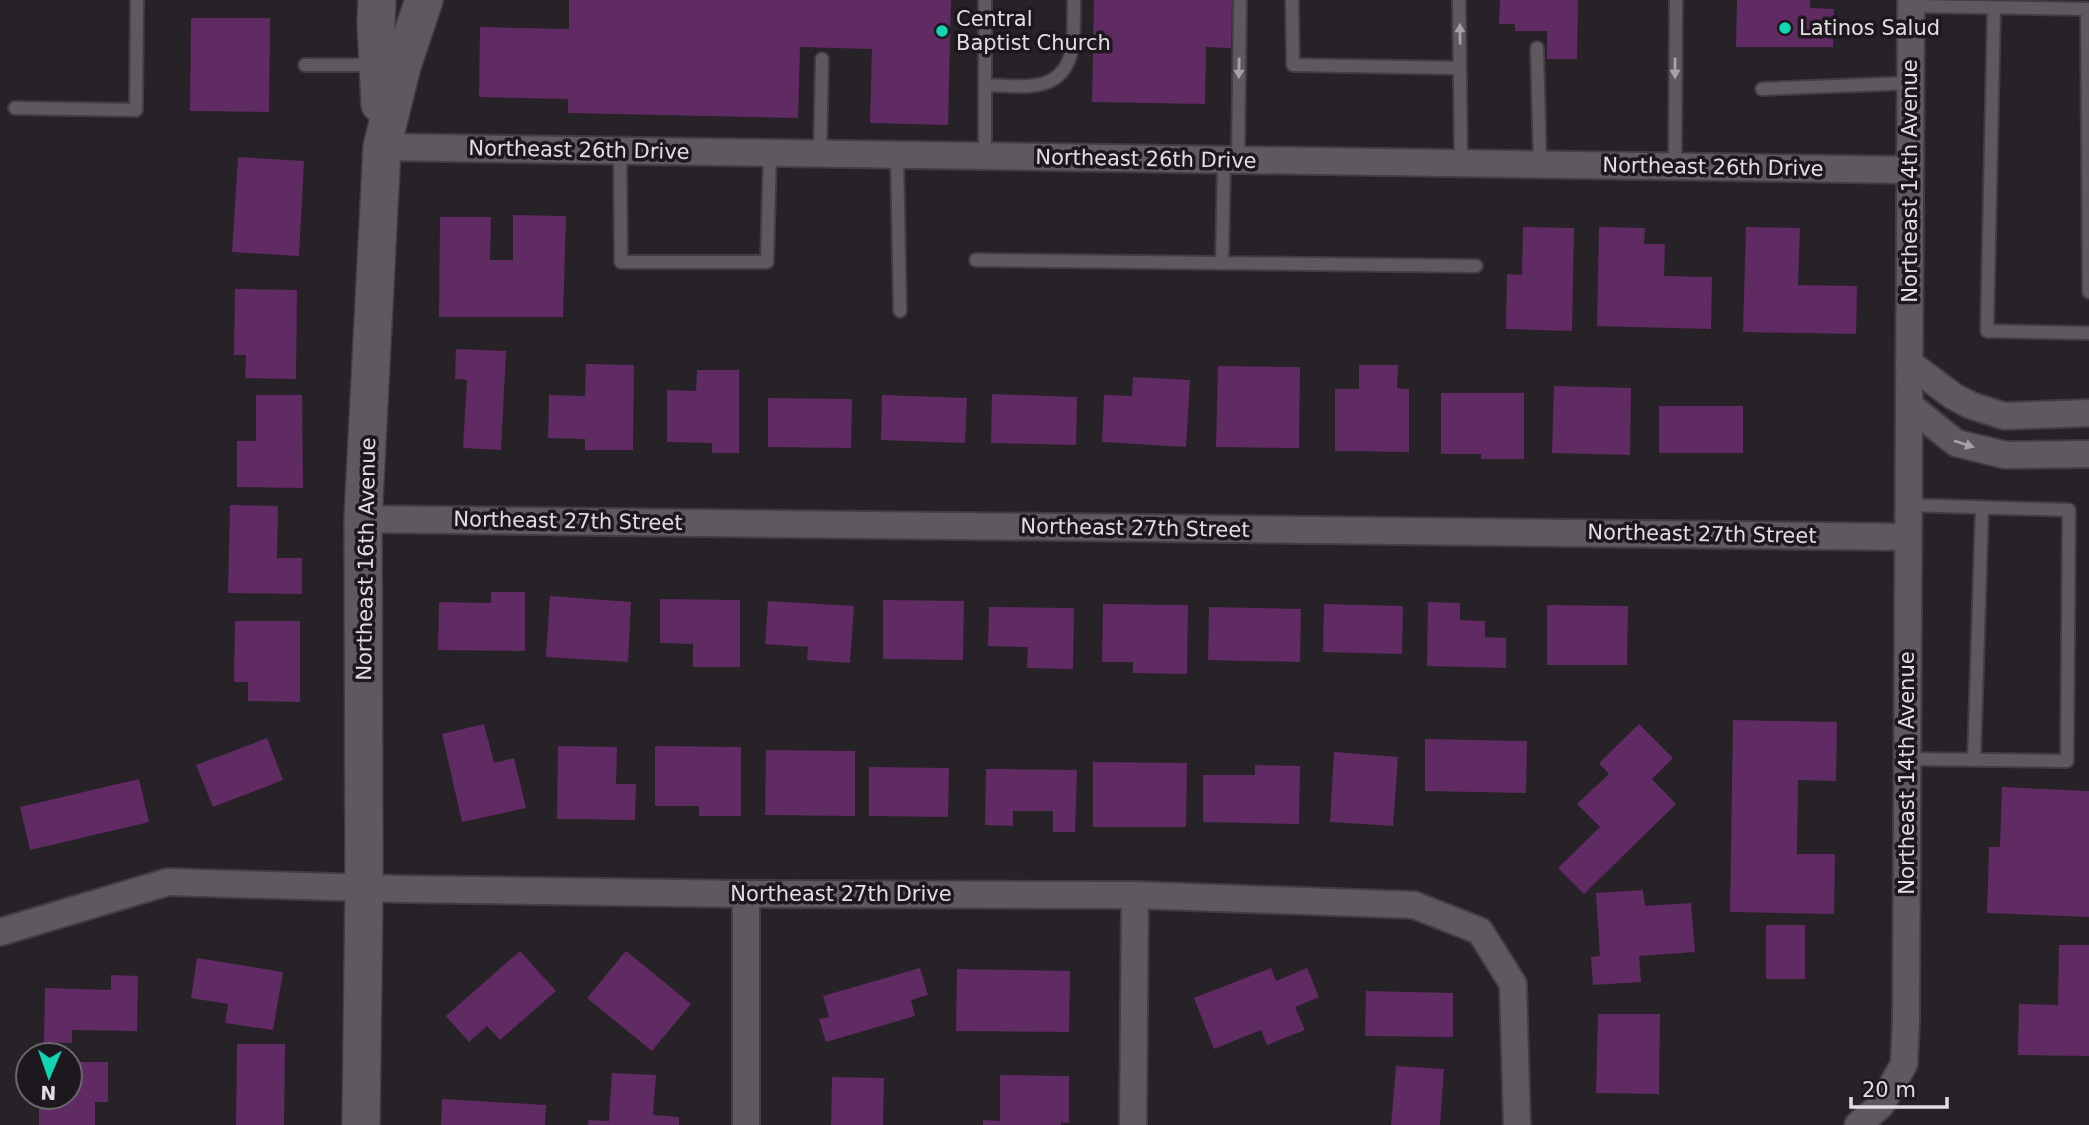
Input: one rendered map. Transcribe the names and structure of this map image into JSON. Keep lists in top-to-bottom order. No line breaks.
{"streets":{"street":["Northeast 26th Drive","Northeast 14th Avenue","Northeast 27th Street","Northeast 16th Avenue","Northeast 27th Drive"]},"crossings":[["Northeast 26th Drive","Northeast 14th Avenue"],["Northeast 26th Drive","Northeast 16th Avenue"],["Northeast 14th Avenue","Northeast 27th Street"],["Northeast 27th Street","Northeast 16th Avenue"],["Northeast 16th Avenue","Northeast 27th Drive"]],"places":["Latinos Salud","Central Baptist Church"],"scale_bar":"20 m","north":"bottom"}
